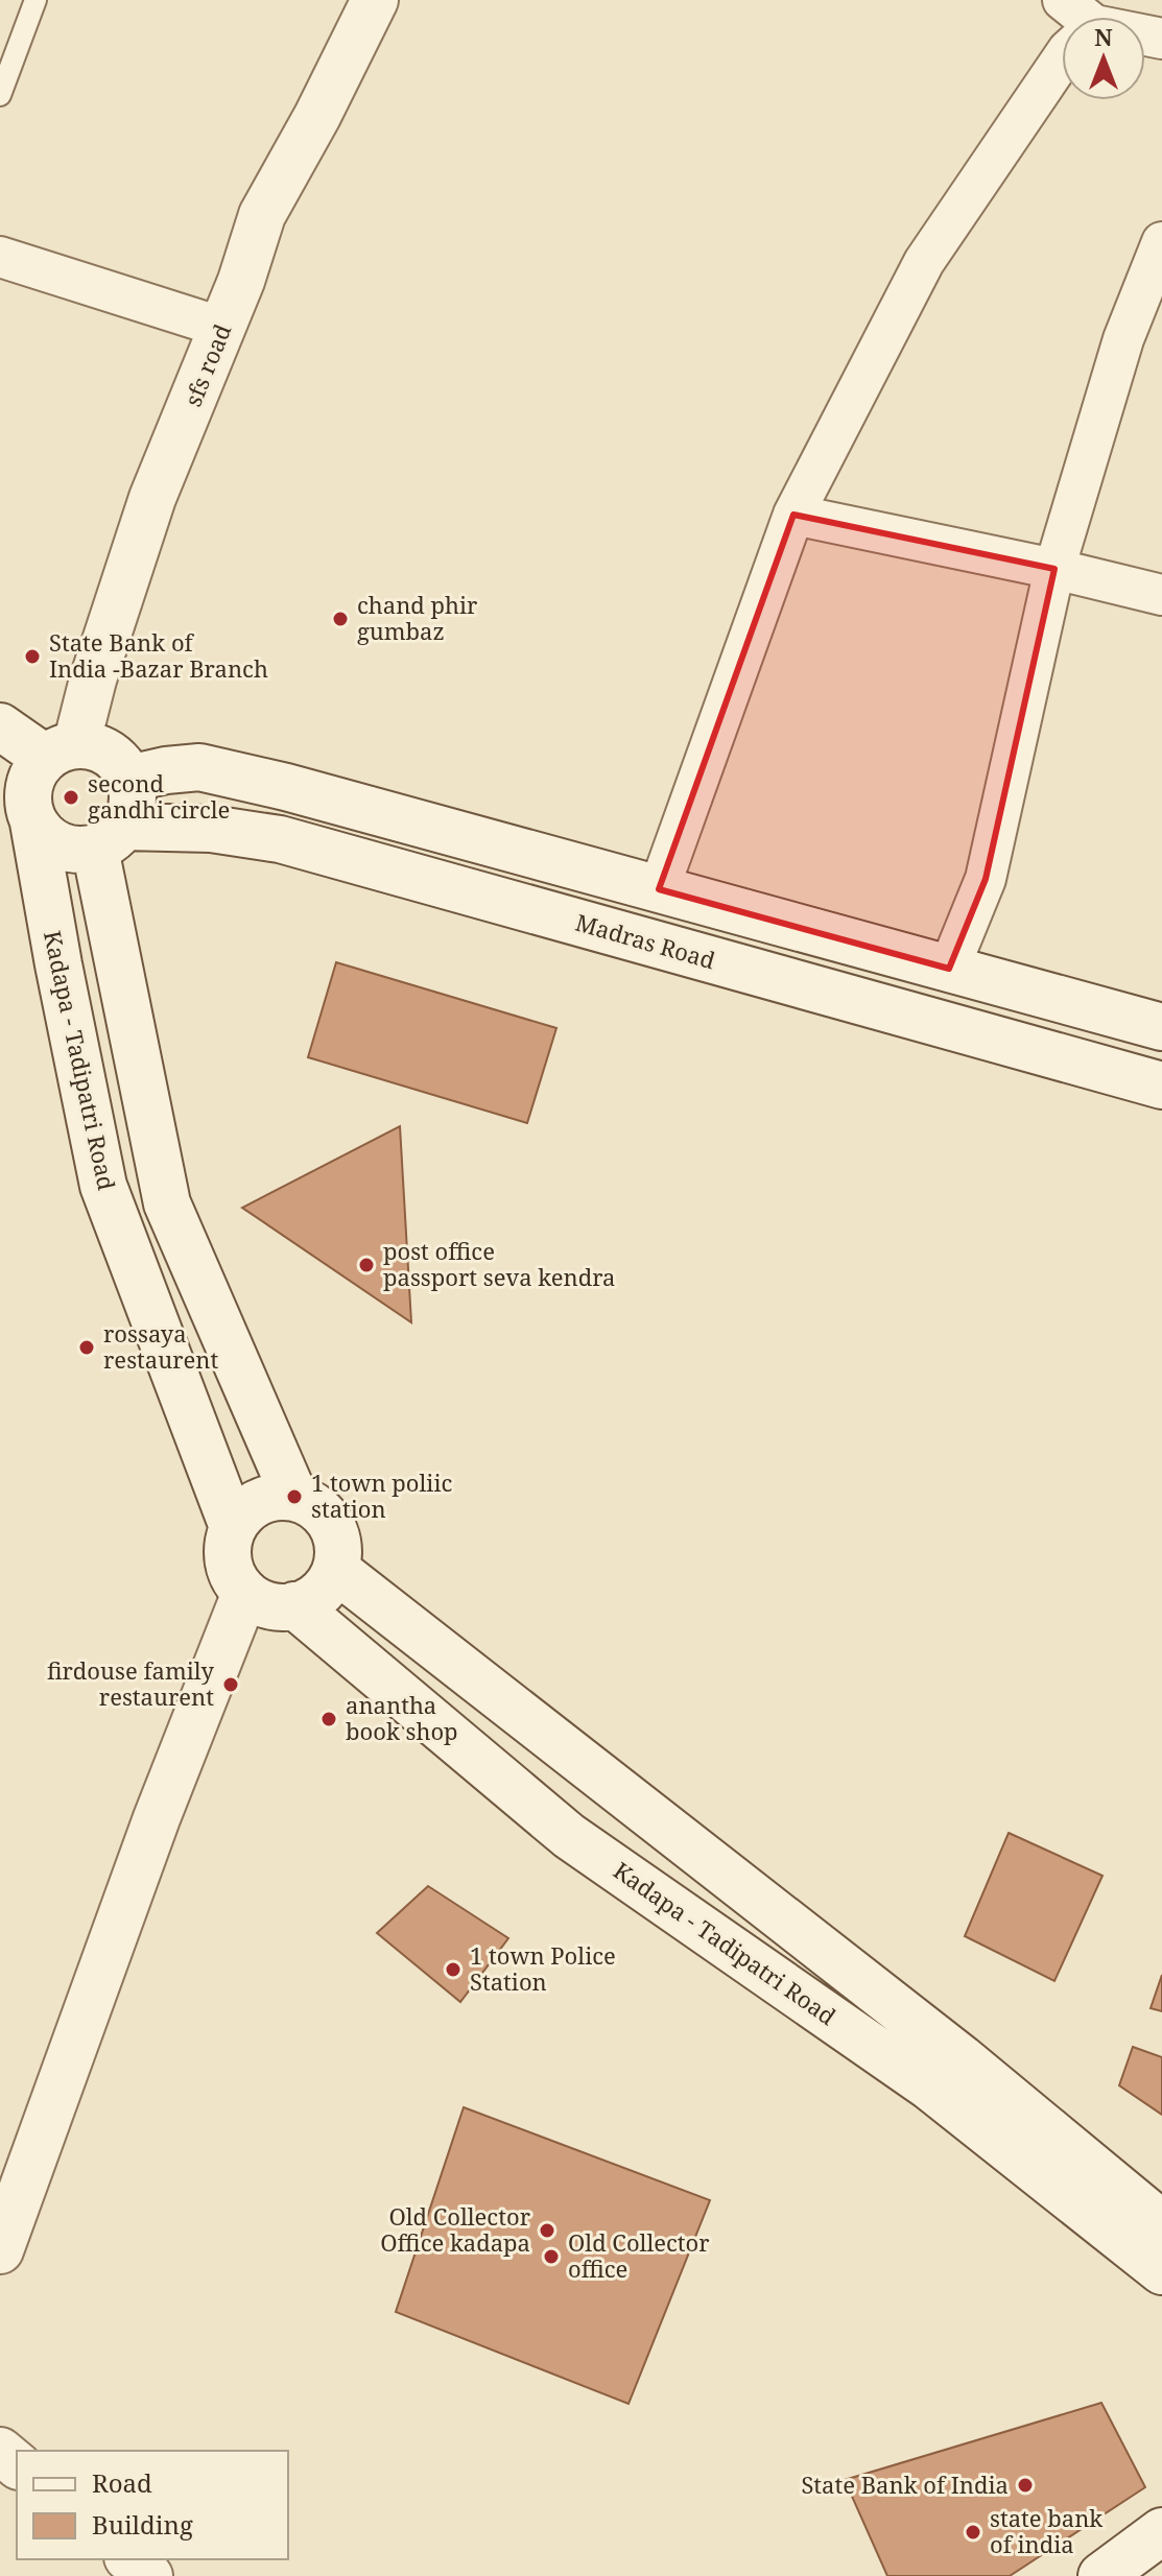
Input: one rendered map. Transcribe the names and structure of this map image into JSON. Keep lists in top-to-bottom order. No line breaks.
{"streets":{"main road":["sfs road","Madras Road","Kadapa - Tadipatri Road"]},"crossings":[["sfs road","Madras Road"],["sfs road","Kadapa - Tadipatri Road"],["Madras Road","Kadapa - Tadipatri Road"]],"places":["chand phir gumbaz","State Bank of India -Bazar Branch","second gandhi circle","post office passport seva kendra","rossaya restaurent","1 town poliic station","firdouse family restaurent","anantha book shop","1 town Police Station","Old Collector Office kadapa","Old Collector office","State Bank of India","state bank of india"],"legend":["Road","Building"],"north":"top"}
